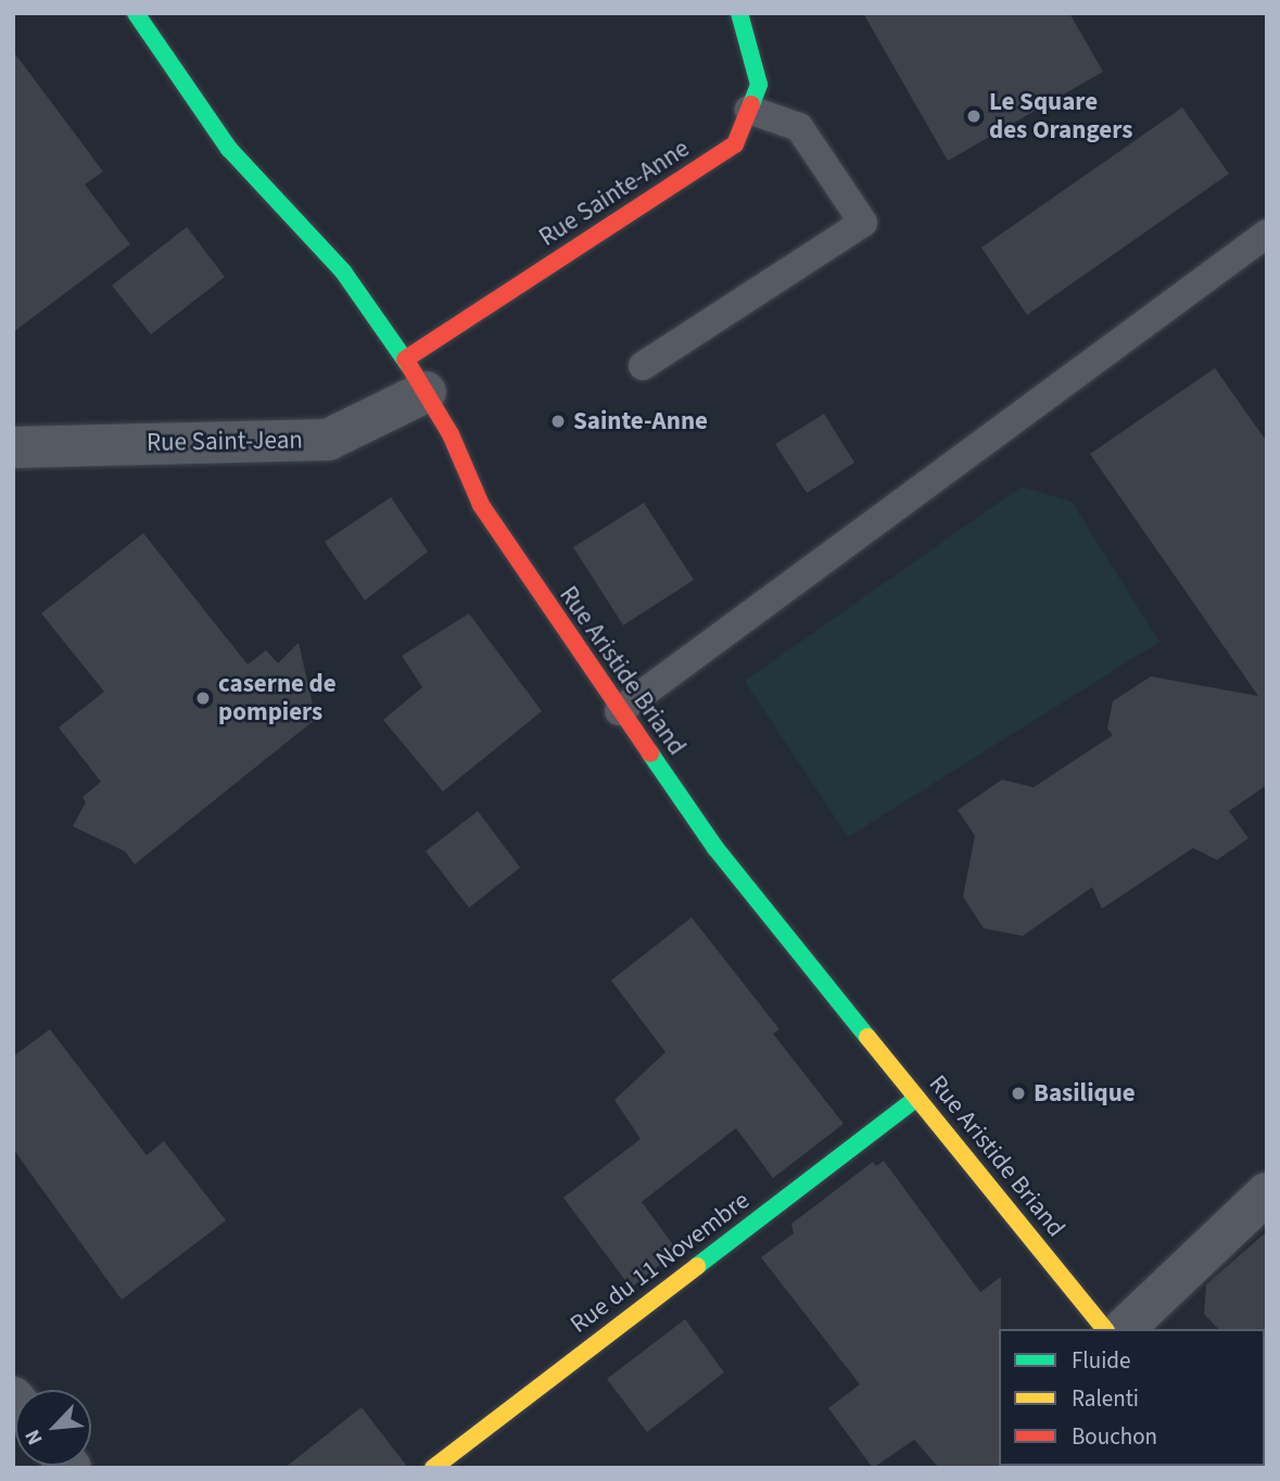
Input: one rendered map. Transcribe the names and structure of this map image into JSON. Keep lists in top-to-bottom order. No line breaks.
{"streets":{"main road":["Rue Sainte-Anne","Rue Aristide Briand","Rue du 11 Novembre"],"street":["Rue Saint-Jean"]},"crossings":[["Rue Sainte-Anne","Rue Saint-Jean"],["Rue Sainte-Anne","Rue Aristide Briand"],["Rue Saint-Jean","Rue Aristide Briand"],["Rue Aristide Briand","Rue du 11 Novembre"]],"places":["Le Square des Orangers","Sainte-Anne","caserne de pompiers","Basilique"],"legend":["Fluide","Ralenti","Bouchon"],"north":"bottom left"}
